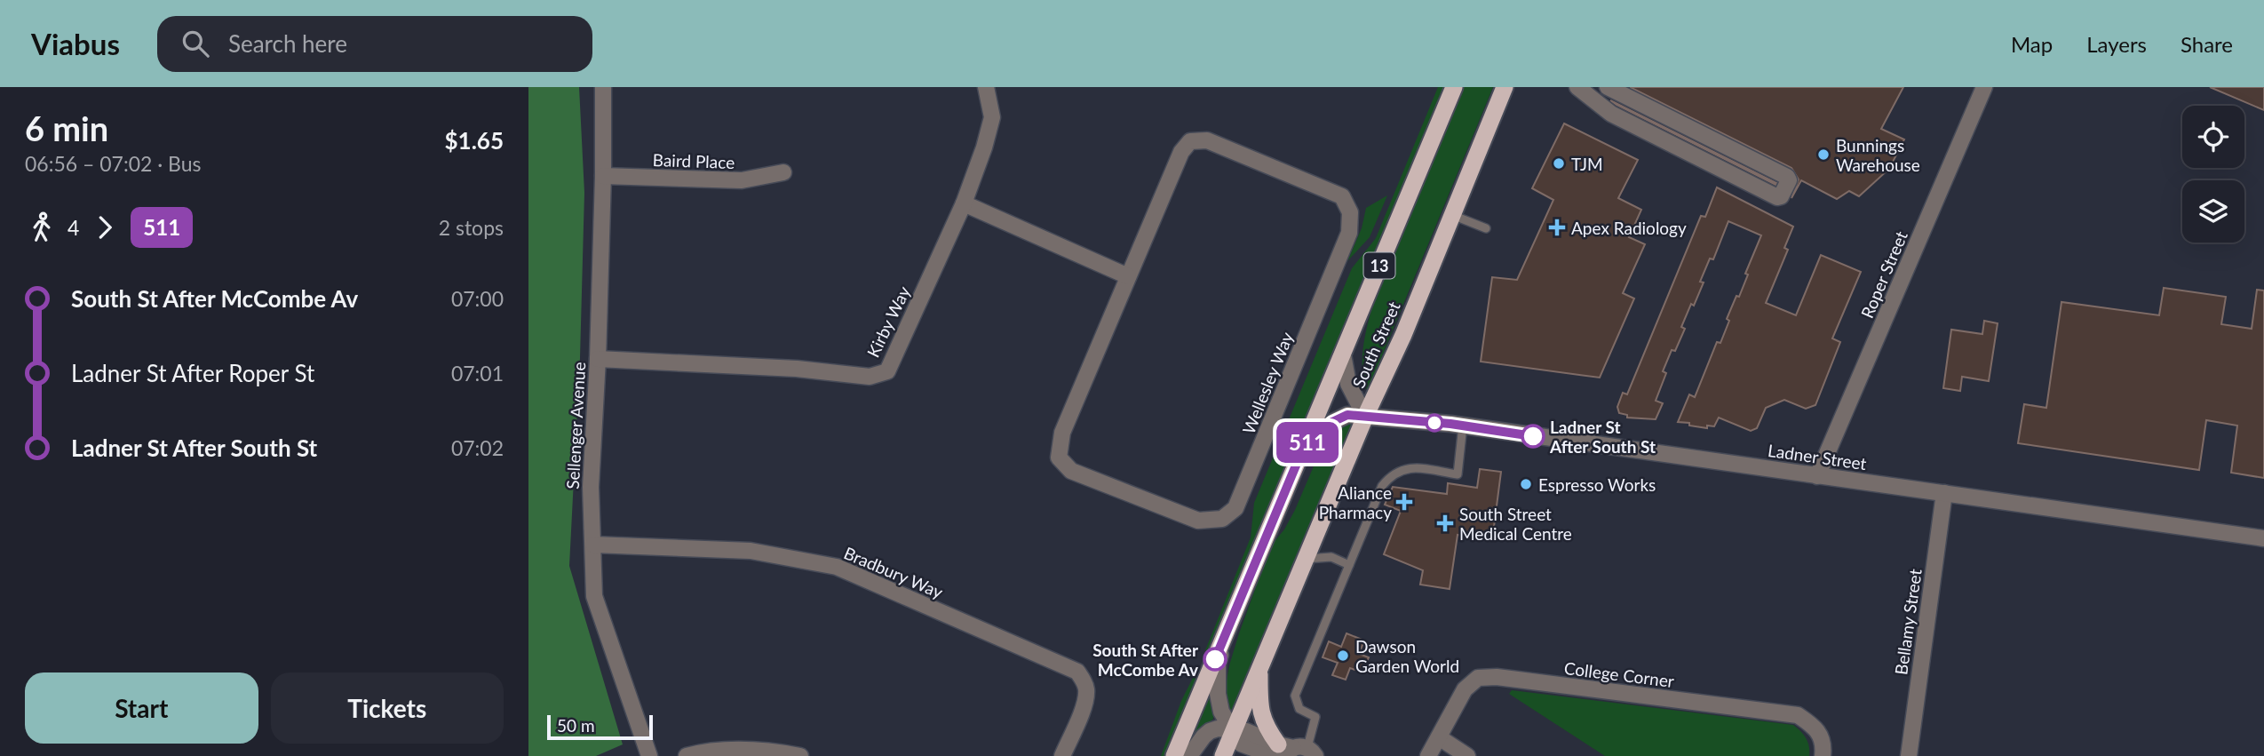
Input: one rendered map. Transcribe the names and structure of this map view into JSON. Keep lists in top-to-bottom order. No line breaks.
{"streets":{"highway":["13","South Street"],"street":["Baird Place","Roper Street","Kirby Way","Wellesley Way","Sellenger Avenue","Ladner Street","Bradbury Way","Bellamy Street","College Corner"]},"crossings":[["Baird Place","Sellenger Avenue"],["Roper Street","Ladner Street"],["Kirby Way","Sellenger Avenue"],["South Street","Ladner Street"],["Sellenger Avenue","Bradbury Way"],["Ladner Street","Bellamy Street"]],"places":{"other":["Bunnings Warehouse","TJM","Ladner St After South St","Espresso Works","Dawson Garden World","South St After McCombe Av"],"health":["Apex Radiology","Aliance Pharmacy","South Street Medical Centre"]},"lines":["bus line 511"],"scale_bar":"50 m","page":{"header":"Viabus","search":"Search here","nav":["Map","Layers","Share"],"heading":["6 min","06:56 – 07:02 · Bus","$1.65"],"on_map":"511","legs":["4","511","2 stops"],"list":[{"name":"South St After McCombe Av","value":"07:00"},{"name":"Ladner St After Roper St","value":"07:01"},{"name":"Ladner St After South St","value":"07:02"}],"buttons":["Start","Tickets"],"scale":"50 m"}}
